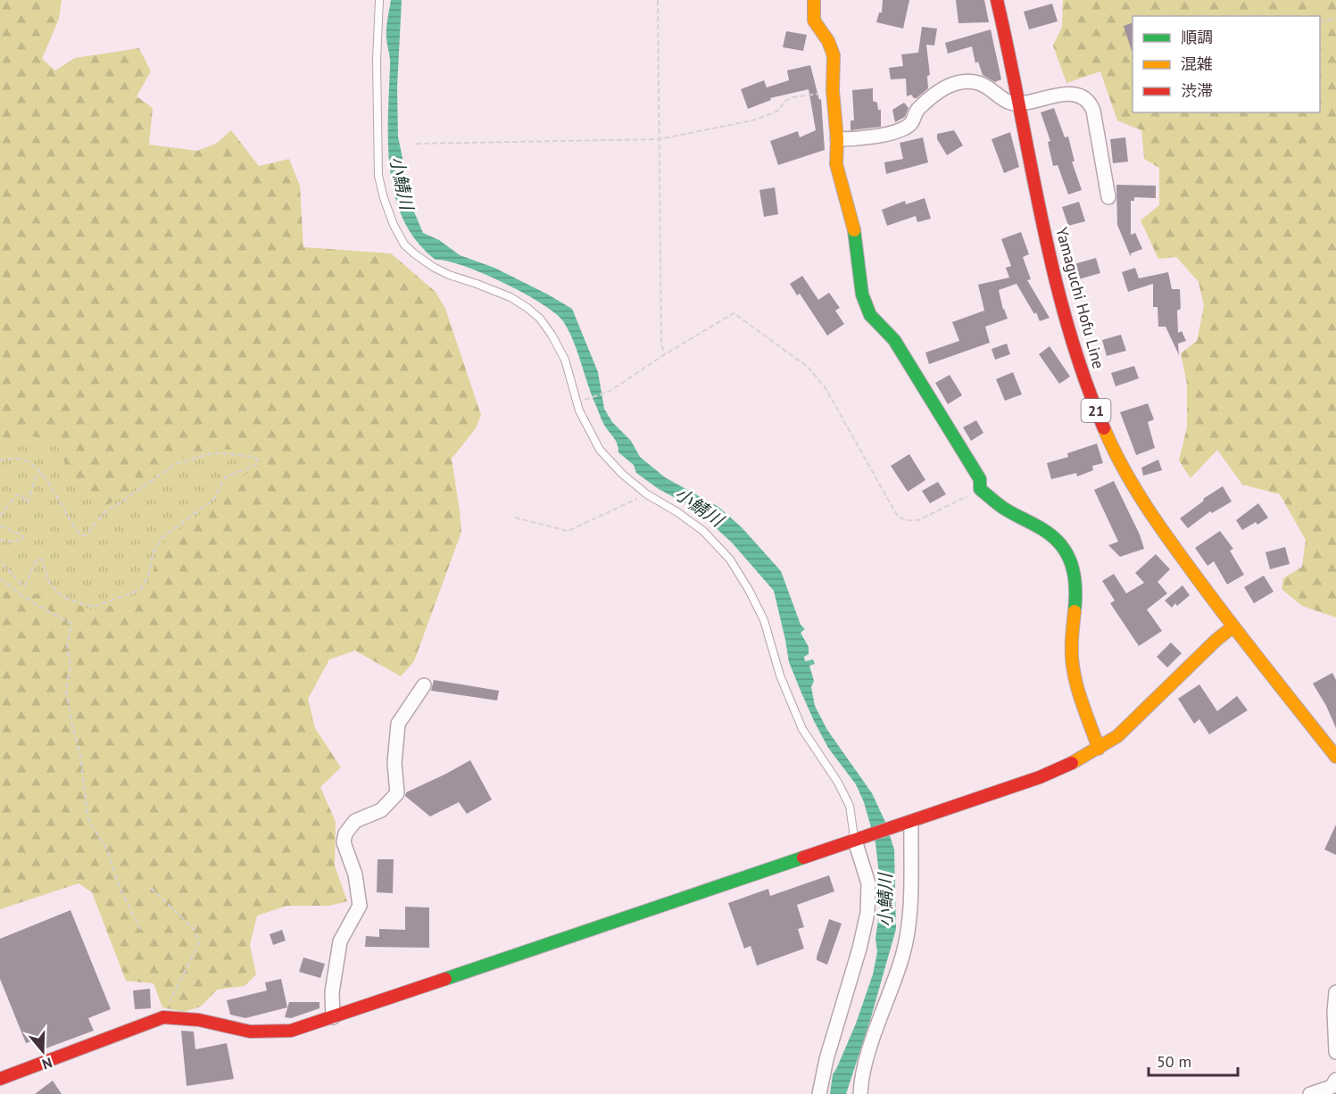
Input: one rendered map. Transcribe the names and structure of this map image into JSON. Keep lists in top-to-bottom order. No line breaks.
{"streets":{"street":["Yamaguchi Hofu Line","21"]},"water":["小鯖川"],"legend":["順調","混雑","渋滞"],"scale_bar":"50 m","north":"bottom"}
